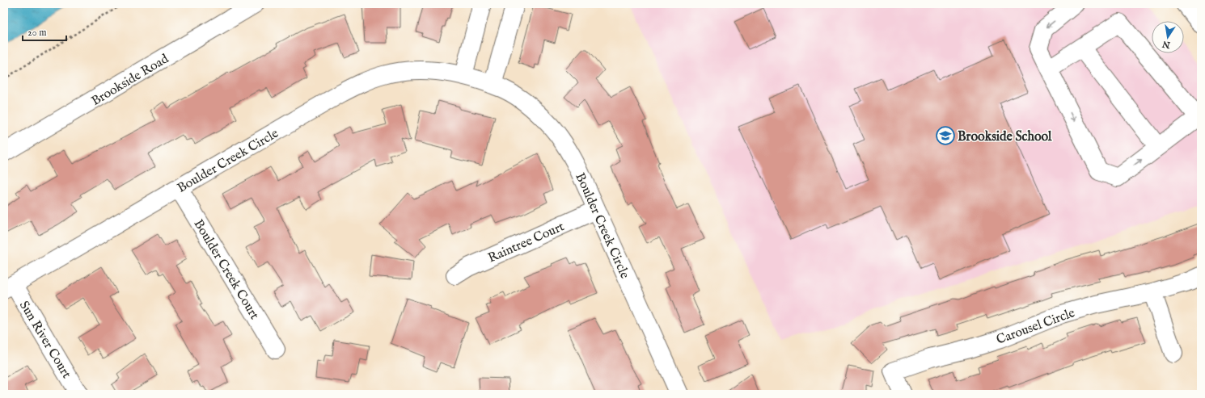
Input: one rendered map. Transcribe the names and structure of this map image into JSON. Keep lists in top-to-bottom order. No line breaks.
{"streets":{"street":["Brookside Road","Boulder Creek Circle","Raintree Court","Boulder Creek Court","Carousel Circle","Sun River Court"]},"crossings":[["Boulder Creek Circle","Raintree Court"],["Boulder Creek Circle","Boulder Creek Court"],["Boulder Creek Circle","Sun River Court"]],"places":{"school or university":["Brookside School"]},"scale_bar":"20 m","north":"bottom"}
